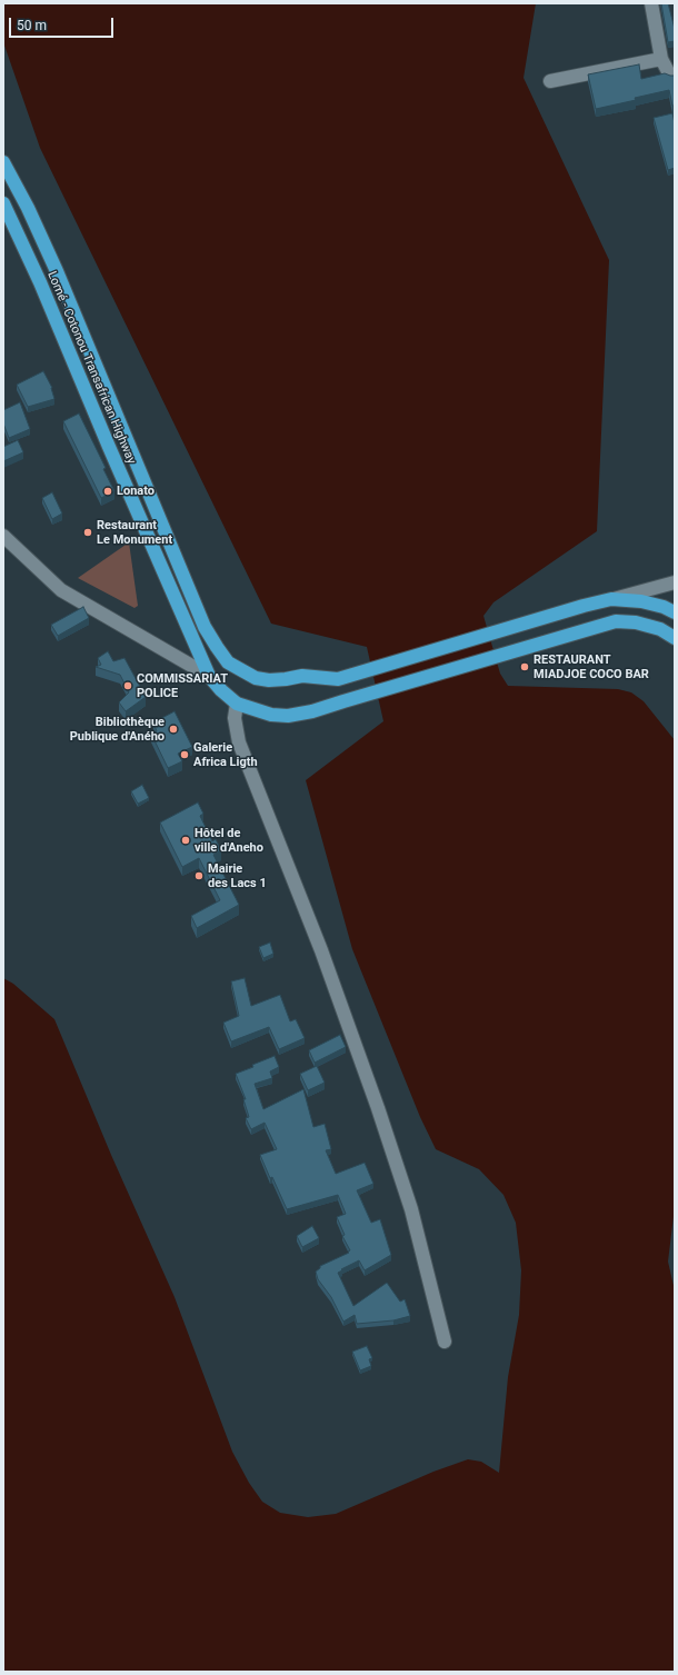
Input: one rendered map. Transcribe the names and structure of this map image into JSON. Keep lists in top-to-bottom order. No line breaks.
{"streets":{"highway":["Lomé - Cotonou Transafrican Highway"]},"places":["Lonato","Restaurant Le Monument","RESTAURANT MIADJOE COCO BAR","COMMISSARIAT POLICE","Bibliothèque Publique d'Aného","Galerie Africa Ligth","Hôtel de ville d'Aneho","Mairie des Lacs 1"],"scale_bar":"50 m"}
